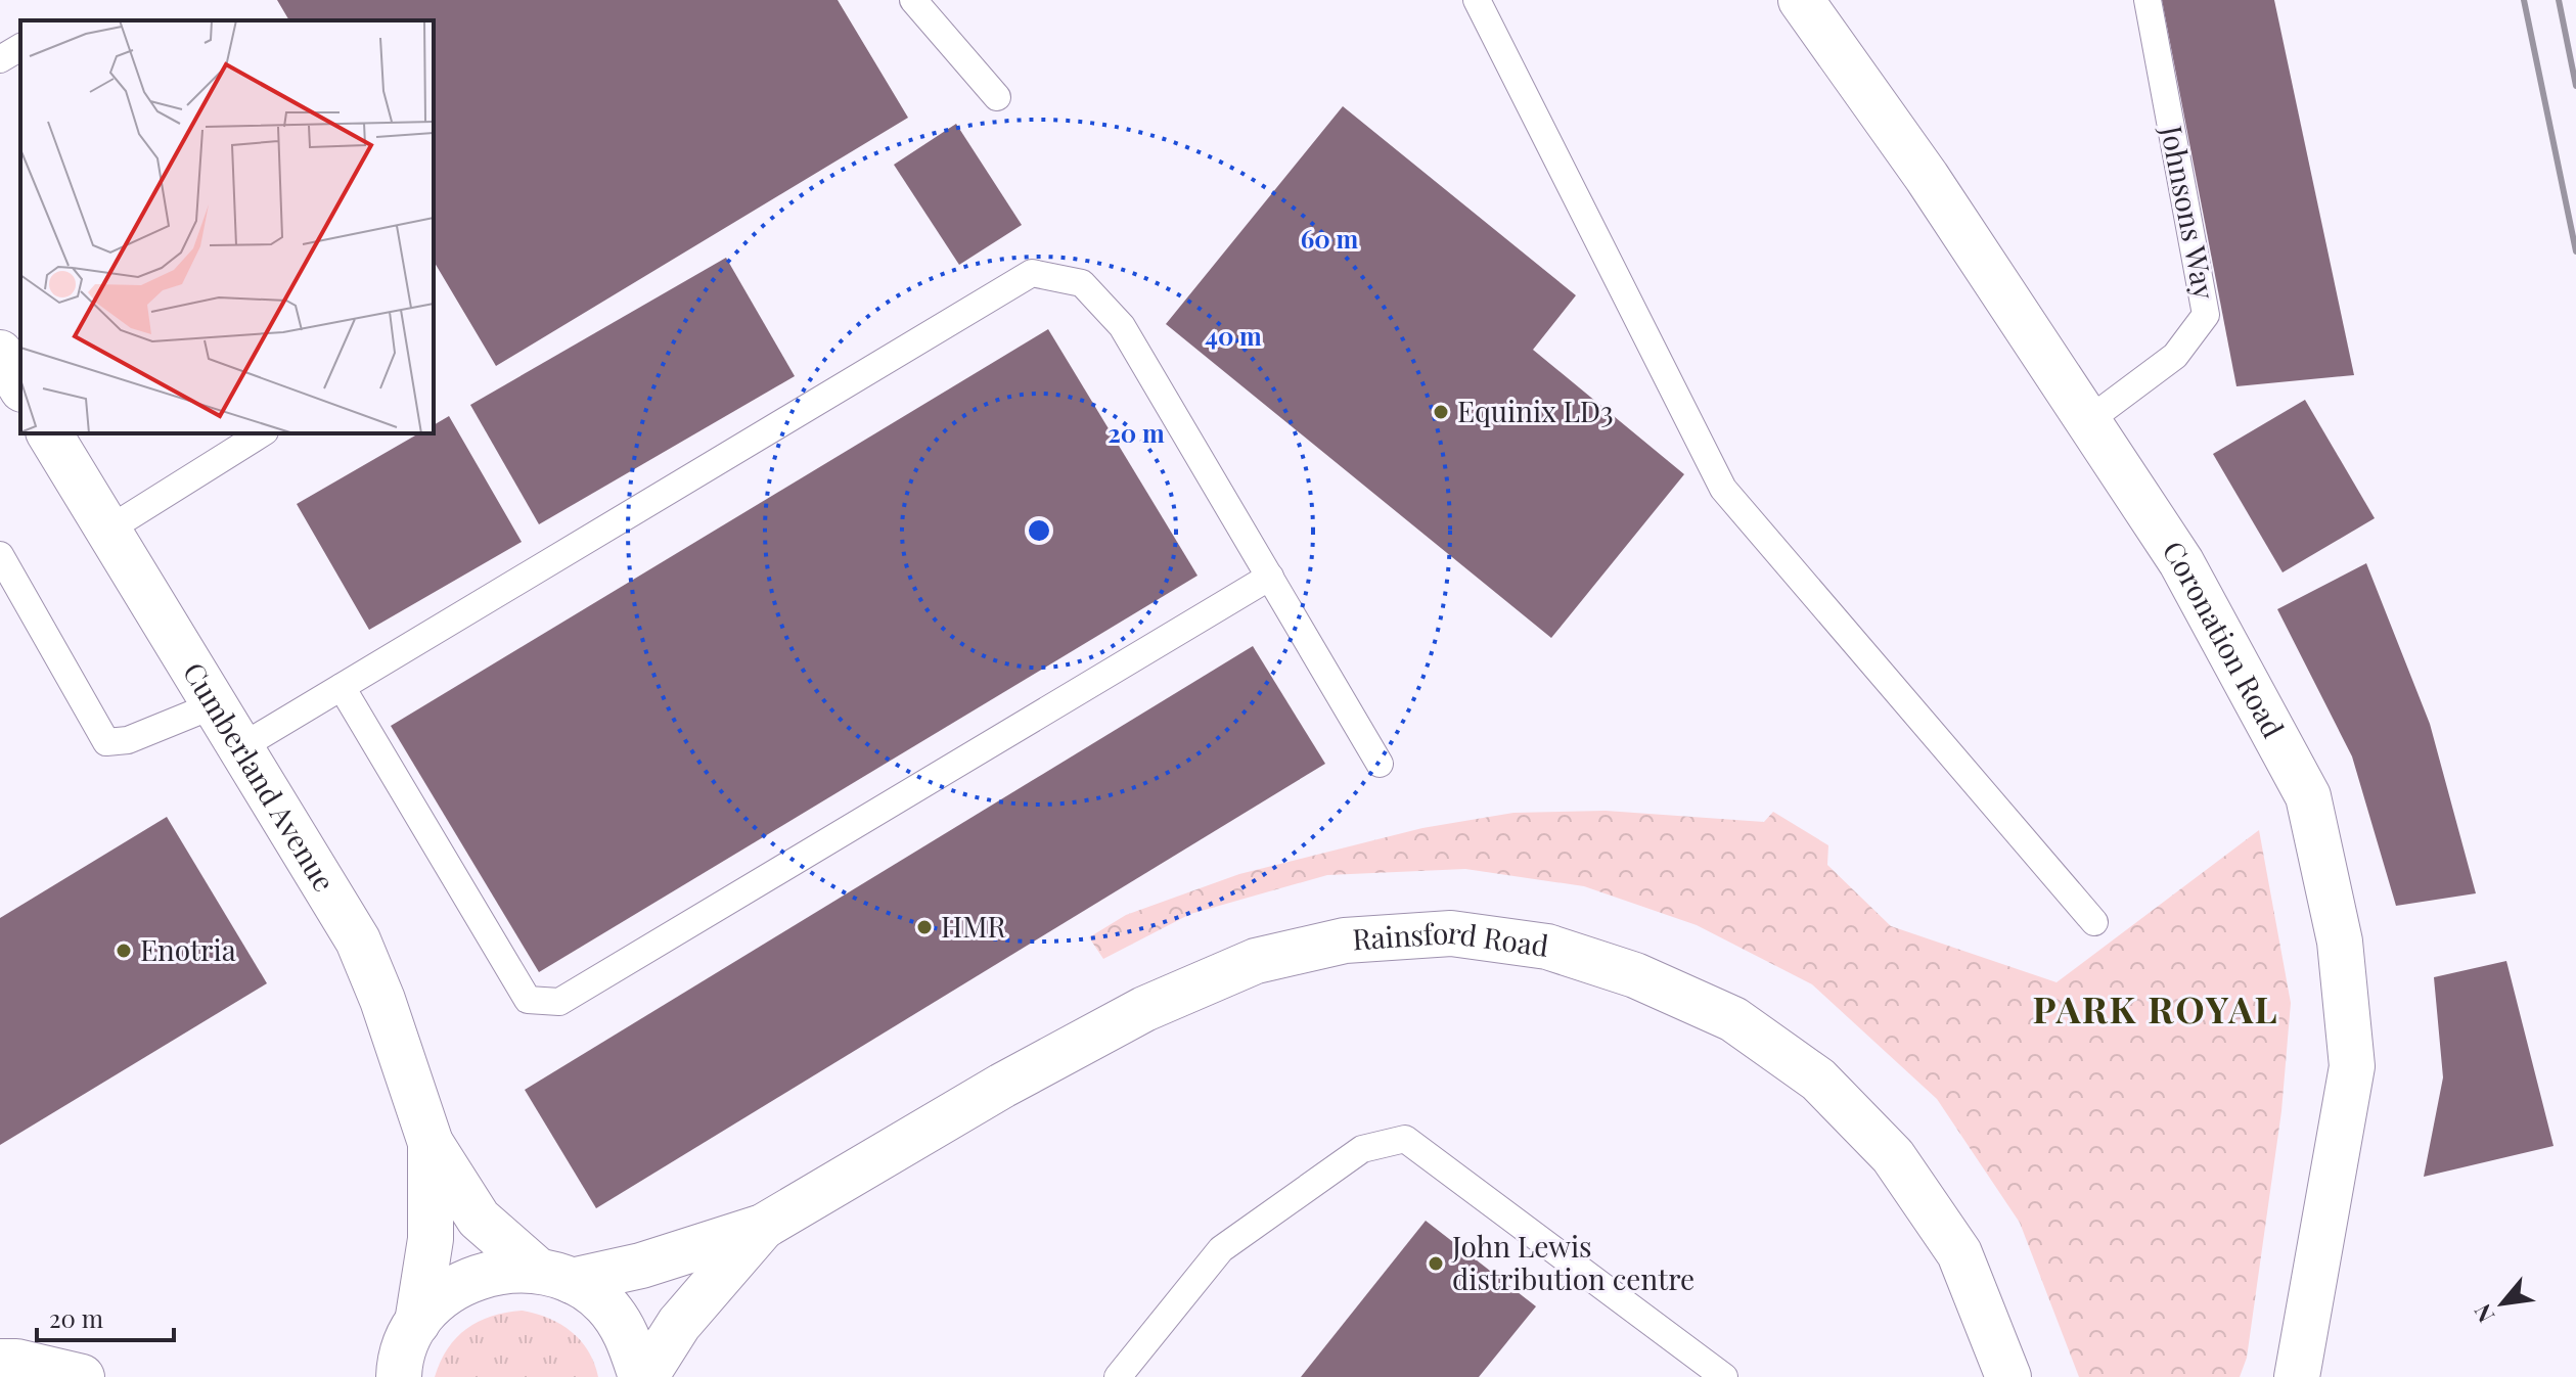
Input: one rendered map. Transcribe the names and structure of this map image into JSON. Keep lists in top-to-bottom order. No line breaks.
{"streets":{"street":["Coronation Road","Cumberland Avenue","Rainsford Road"],"lane":["Johnsons Way"]},"crossings":[["Johnsons Way","Coronation Road"],["Cumberland Avenue","Rainsford Road"]],"districts":["PARK ROYAL"],"places":["Equinix LD3","HMR","Enotria","John Lewis distribution centre"],"scale_bar":"20 m","north":"bottom left","rings":["60 m","40 m","20 m"]}
